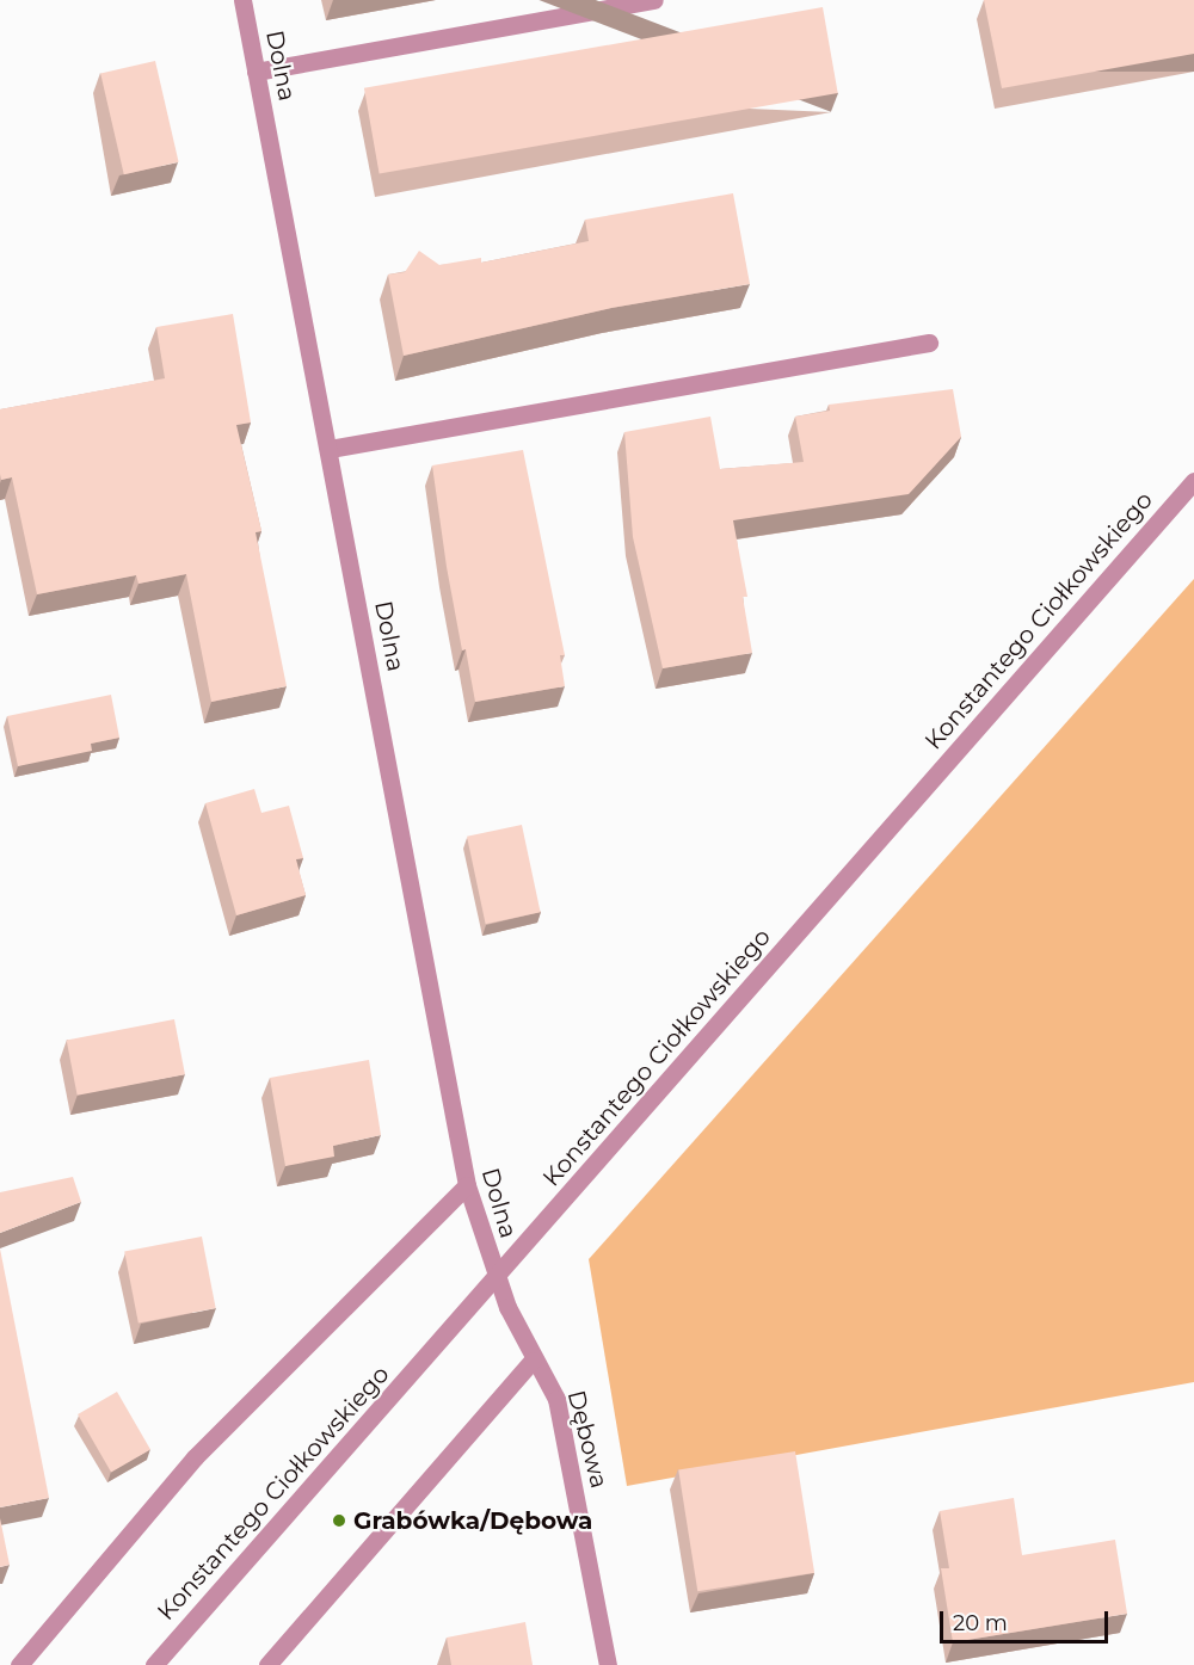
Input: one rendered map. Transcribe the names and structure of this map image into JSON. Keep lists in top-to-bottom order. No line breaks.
{"streets":{"street":["Dolna","Konstantego Ciołkowskiego","Dębowa"]},"crossings":[["Dolna","Konstantego Ciołkowskiego"],["Dolna","Dębowa"],["Konstantego Ciołkowskiego","Dębowa"]],"places":["Grabówka/Dębowa"],"scale_bar":"20 m"}
